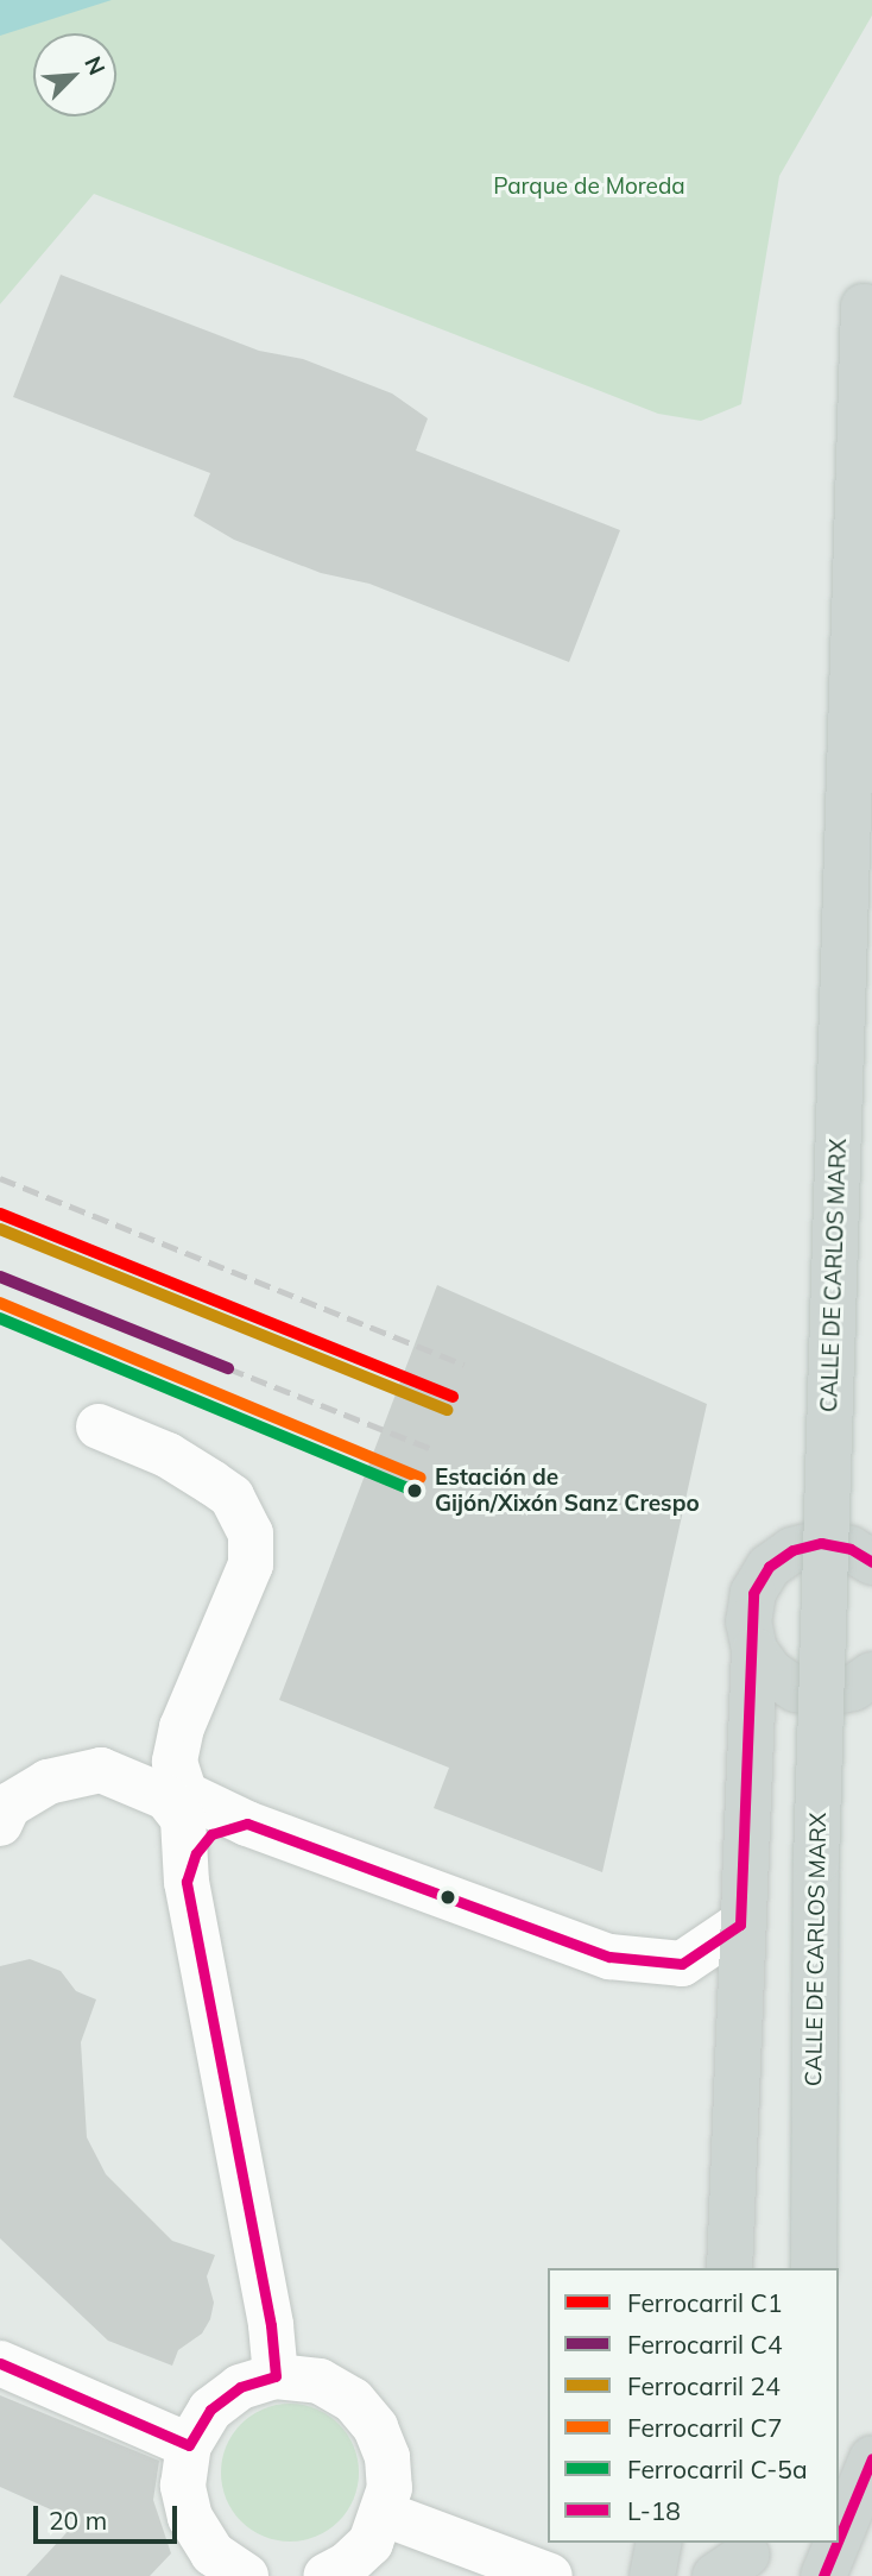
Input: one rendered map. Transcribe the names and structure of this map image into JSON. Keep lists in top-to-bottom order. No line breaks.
{"streets":{"main road":["CALLE DE CARLOS MARX"]},"parks":["Parque de Moreda"],"places":["Estación de Gijón/Xixón Sanz Crespo"],"lines":["rail line C1","rail line 24","rail line C4","rail line C7","rail line C-5a","transit line L-18"],"legend":["Ferrocarril C1","Ferrocarril C4","Ferrocarril 24","Ferrocarril C7","Ferrocarril C-5a","L-18"],"scale_bar":"20 m","north":"top right"}
